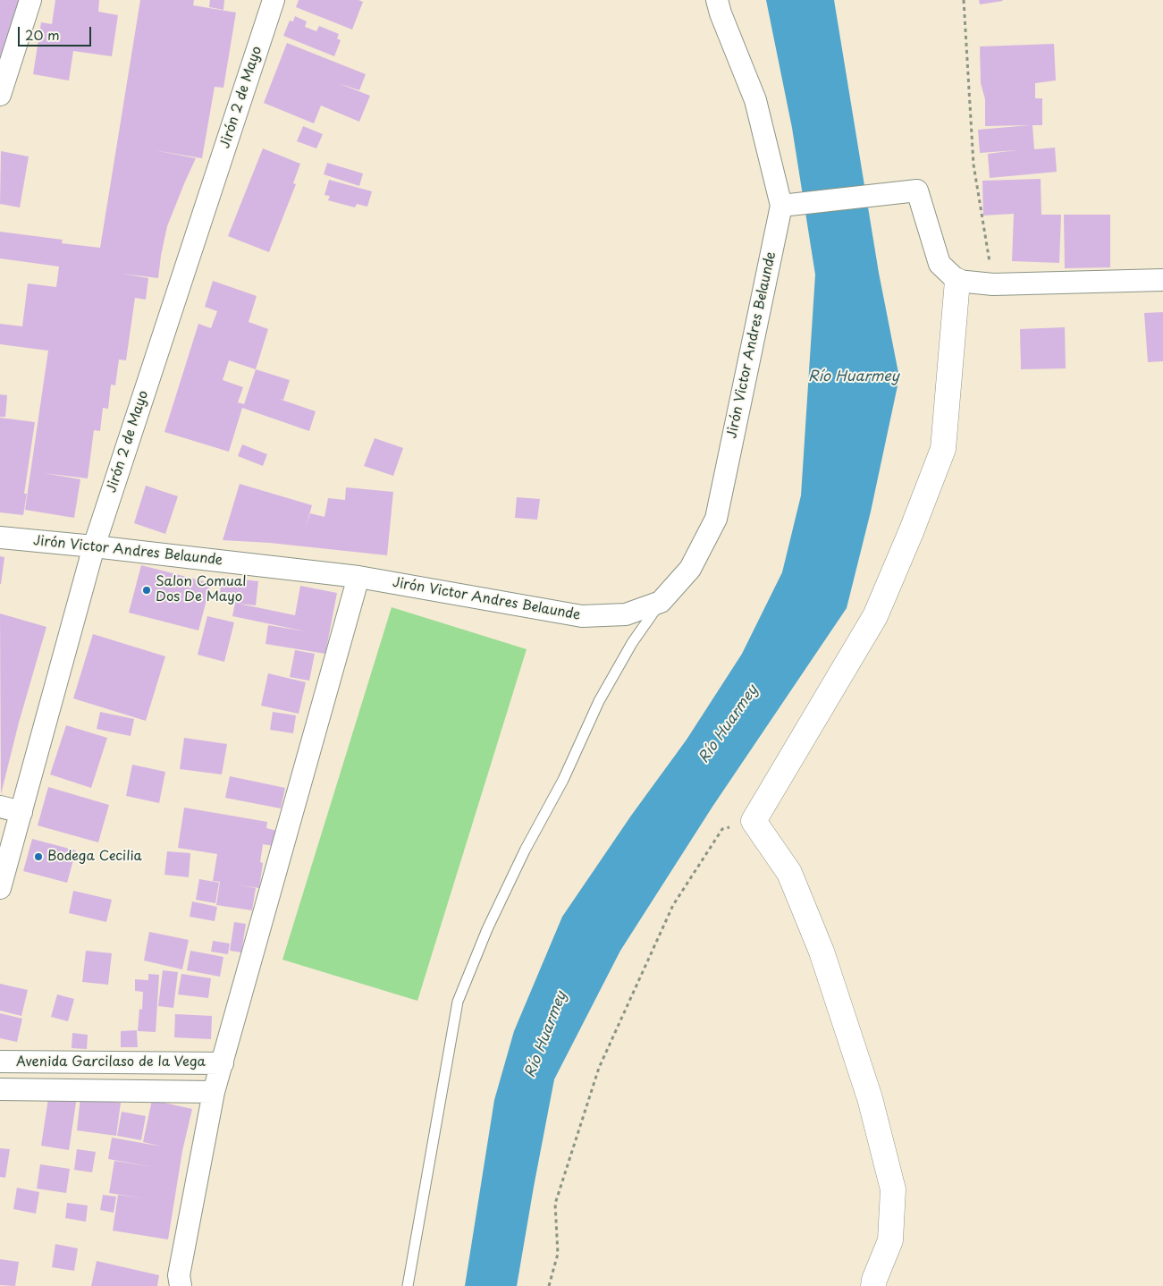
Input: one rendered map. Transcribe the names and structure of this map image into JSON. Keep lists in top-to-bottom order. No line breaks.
{"streets":{"street":["Jirón 2 de Mayo","Jirón Victor Andres Belaunde","Avenida Garcilaso de la Vega"]},"crossings":[["Jirón 2 de Mayo","Jirón Victor Andres Belaunde"]],"water":["Río Huarmey"],"places":["Salon Comual Dos De Mayo","Bodega Cecilia"],"scale_bar":"20 m"}
